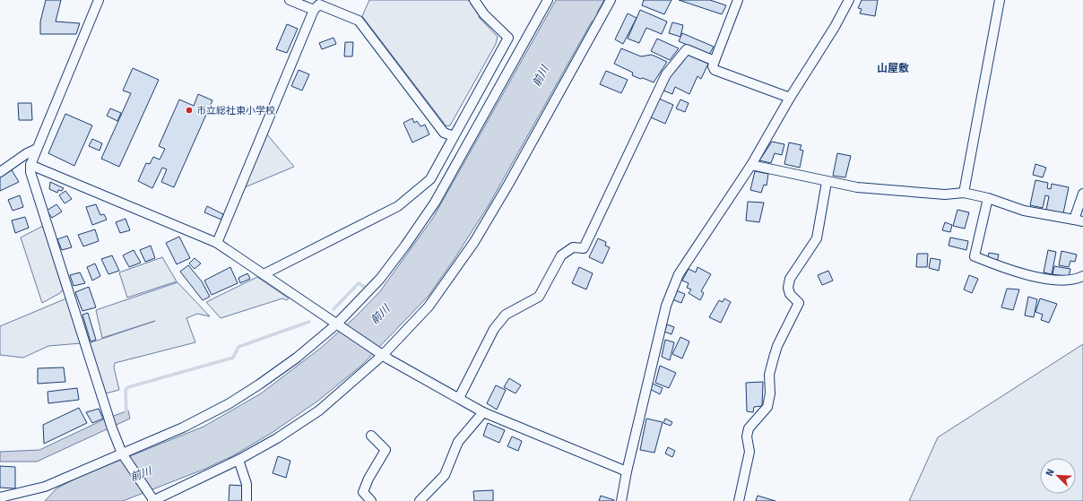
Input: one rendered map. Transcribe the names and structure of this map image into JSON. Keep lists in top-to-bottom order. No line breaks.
{"districts":["山屋敷"],"water":["前川"],"places":["市立総社東小学校"],"north":"top left"}
